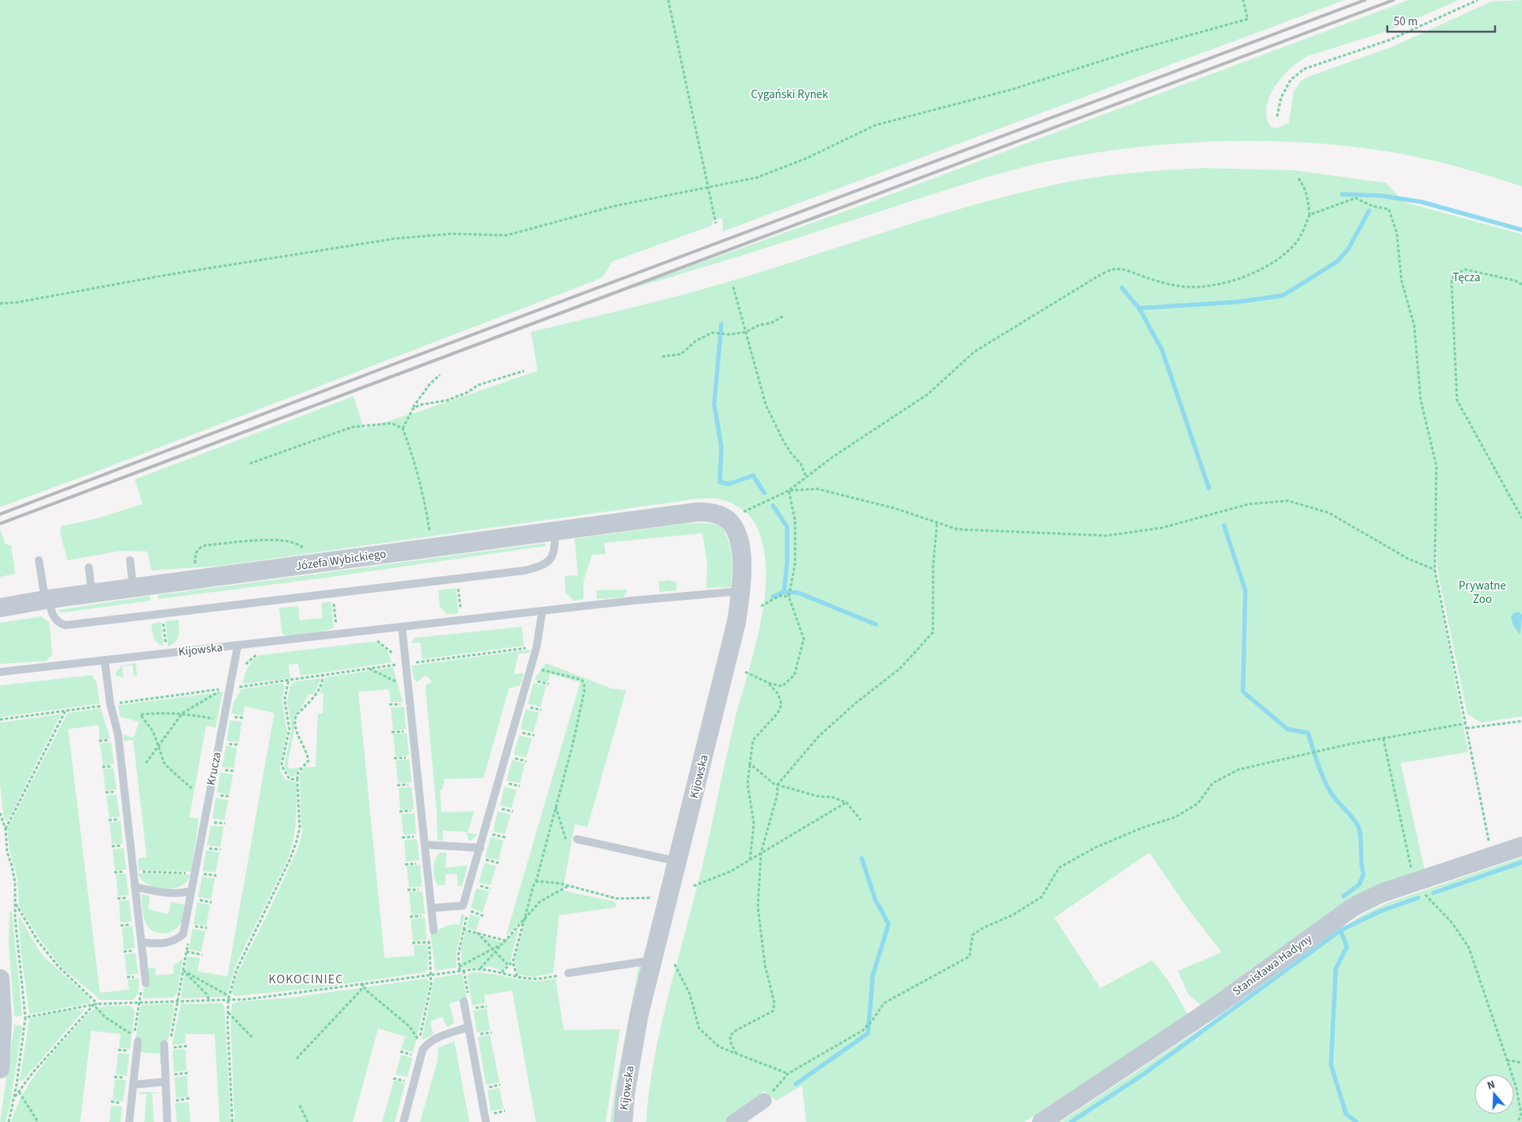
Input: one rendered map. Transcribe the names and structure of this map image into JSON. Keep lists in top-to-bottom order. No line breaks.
{"streets":{"street":["Józefa Wybickiego","Kijowska","Stanisława Hadyny"],"lane":["Krucza"]},"crossings":[["Józefa Wybickiego","Kijowska"],["Kijowska","Krucza"]],"districts":["KOKOCINIEC"],"parks":["Cygański Rynek","Tęcza","Prywatne Zoo"],"scale_bar":"50 m","north":"top"}
